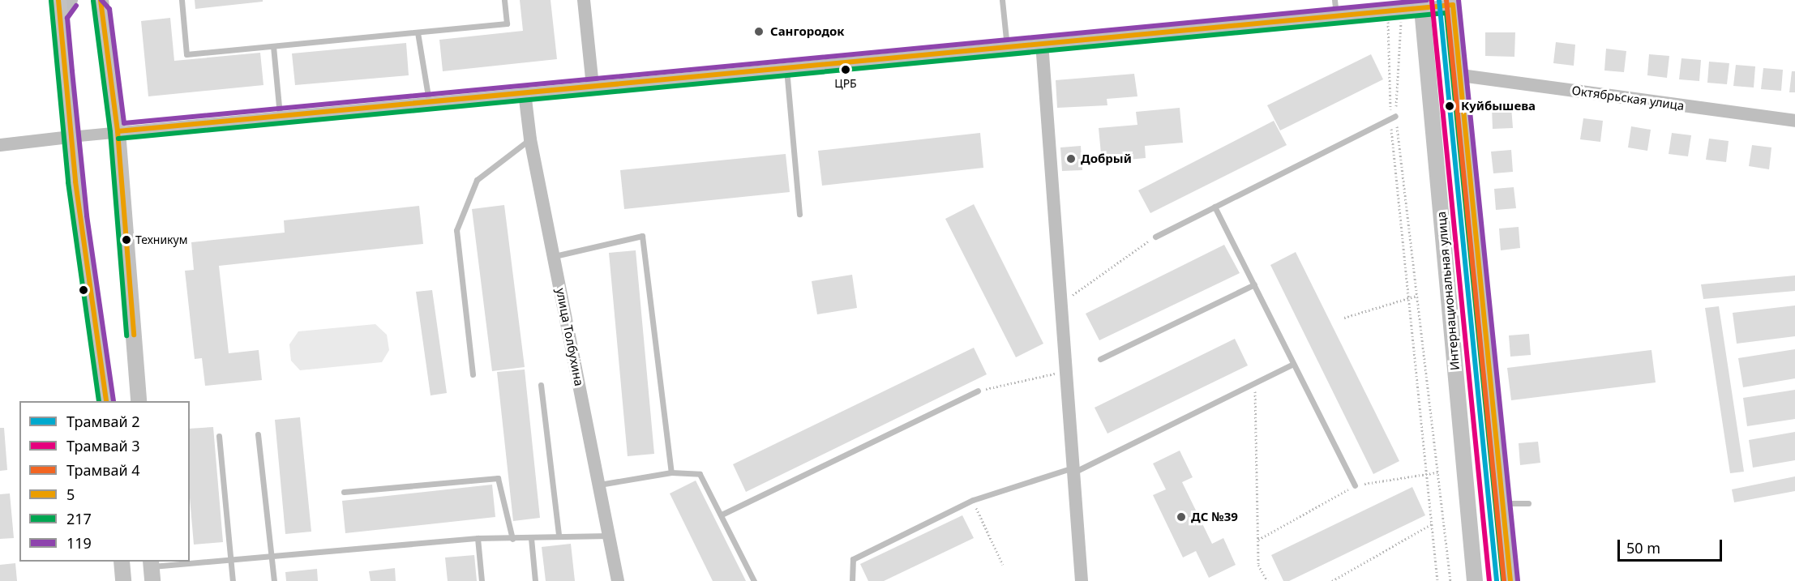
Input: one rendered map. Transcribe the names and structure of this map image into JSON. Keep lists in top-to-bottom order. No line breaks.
{"streets":{"main road":["Интернациональная улица"],"street":["Октябрьская улица","улица Толбухина"]},"places":["Сангородок","ЦРБ","Куйбышева","Добрый","Техникум","ДС №39"],"lines":["tram line 2","tram line 4","transit line 5","transit line 119","tram line 3","transit line 217"],"legend":["Трамвай 2","Трамвай 3","Трамвай 4","5","217","119"],"scale_bar":"50 m"}
